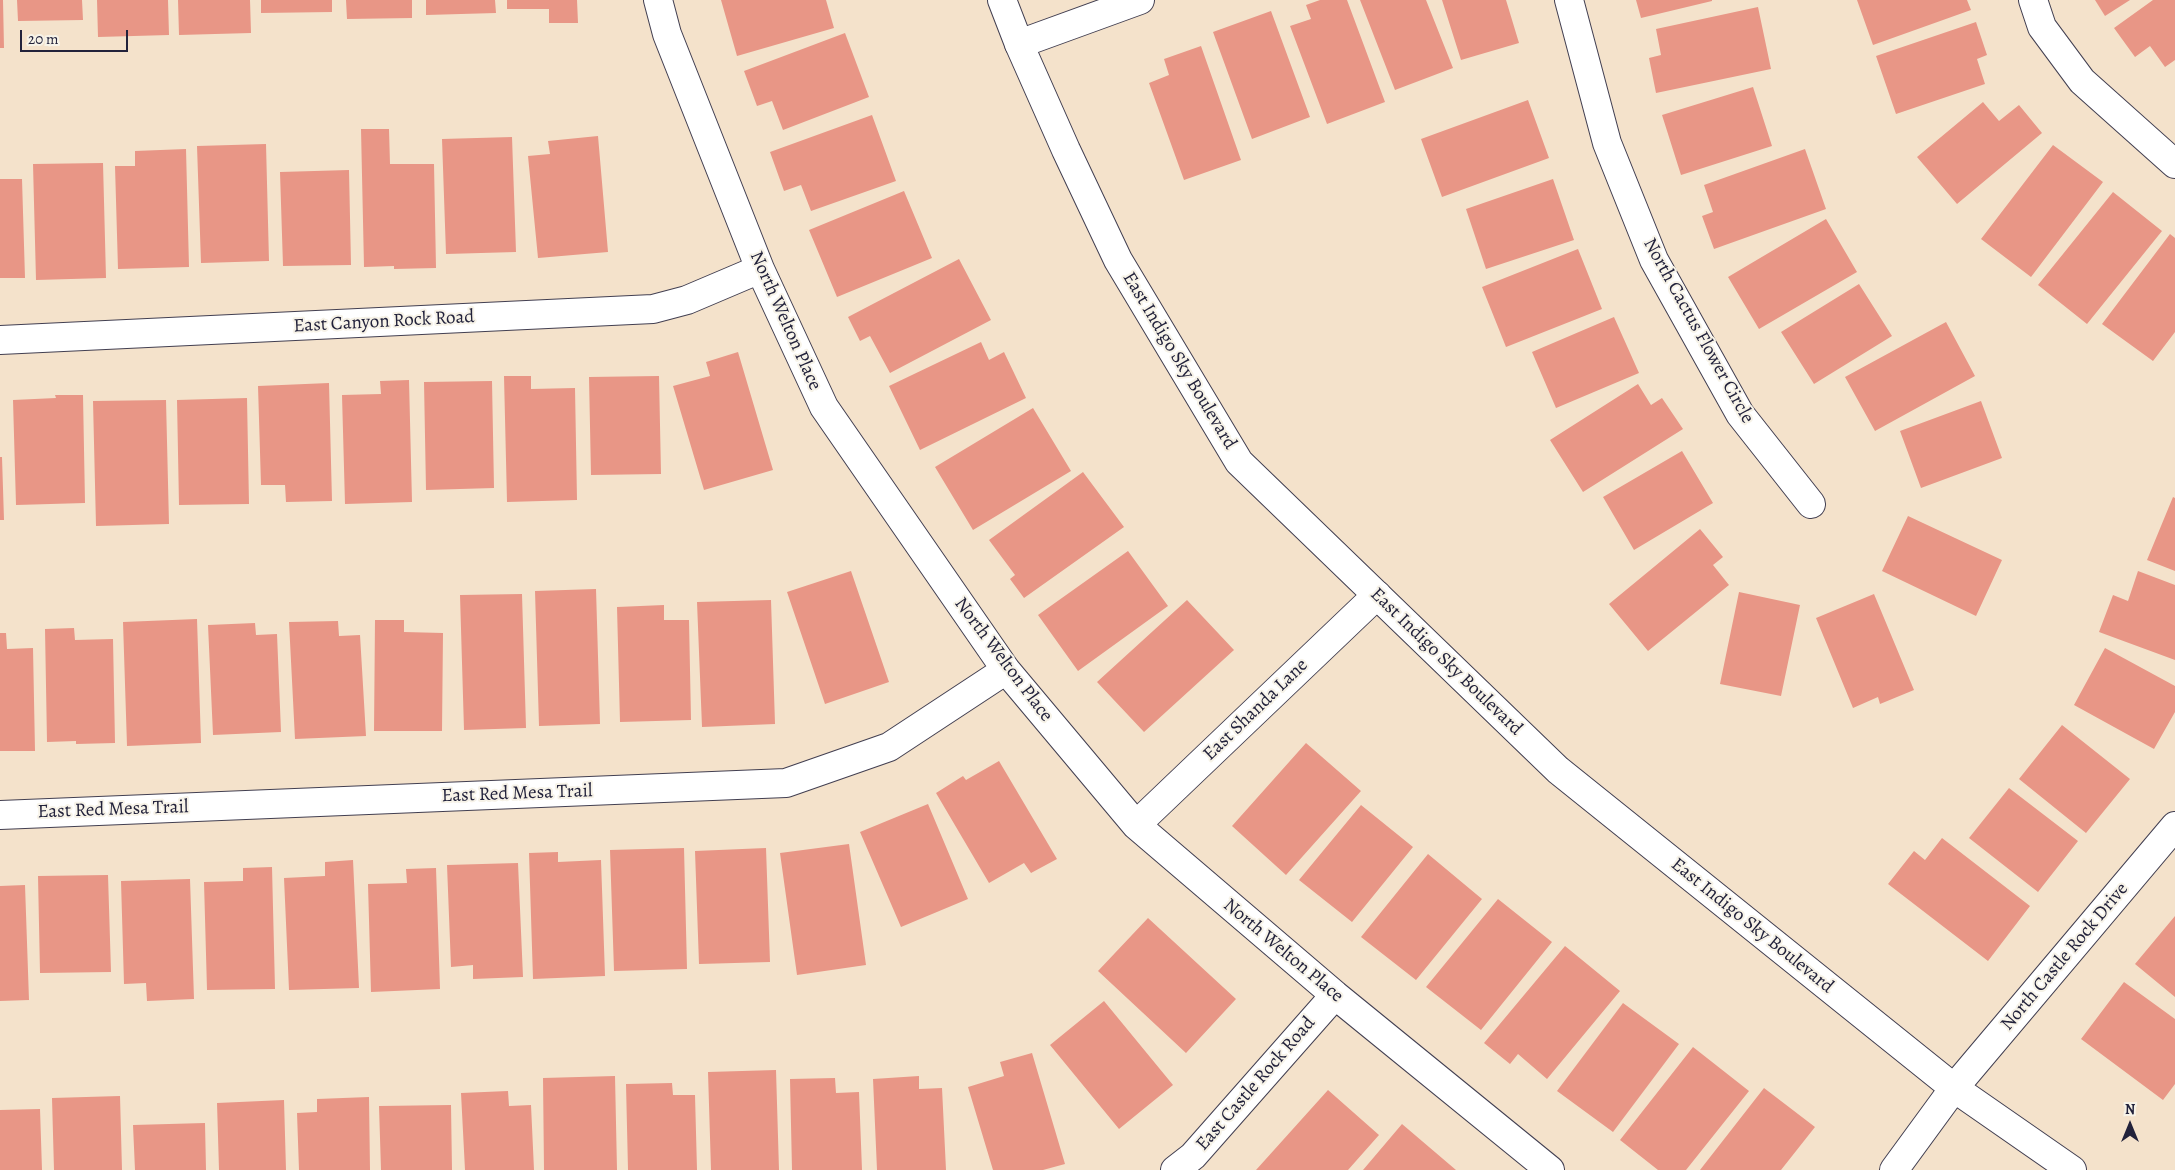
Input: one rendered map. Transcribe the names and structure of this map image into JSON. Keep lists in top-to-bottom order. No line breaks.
{"streets":{"street":["North Welton Place","East Canyon Rock Road","North Cactus Flower Circle","East Indigo Sky Boulevard","East Shanda Lane","East Red Mesa Trail","North Castle Rock Drive","East Castle Rock Road"]},"crossings":[["North Welton Place","East Canyon Rock Road"],["North Welton Place","East Shanda Lane"],["North Welton Place","East Red Mesa Trail"],["North Welton Place","East Castle Rock Road"],["East Indigo Sky Boulevard","East Shanda Lane"],["East Indigo Sky Boulevard","North Castle Rock Drive"]],"scale_bar":"20 m","north":"top"}
